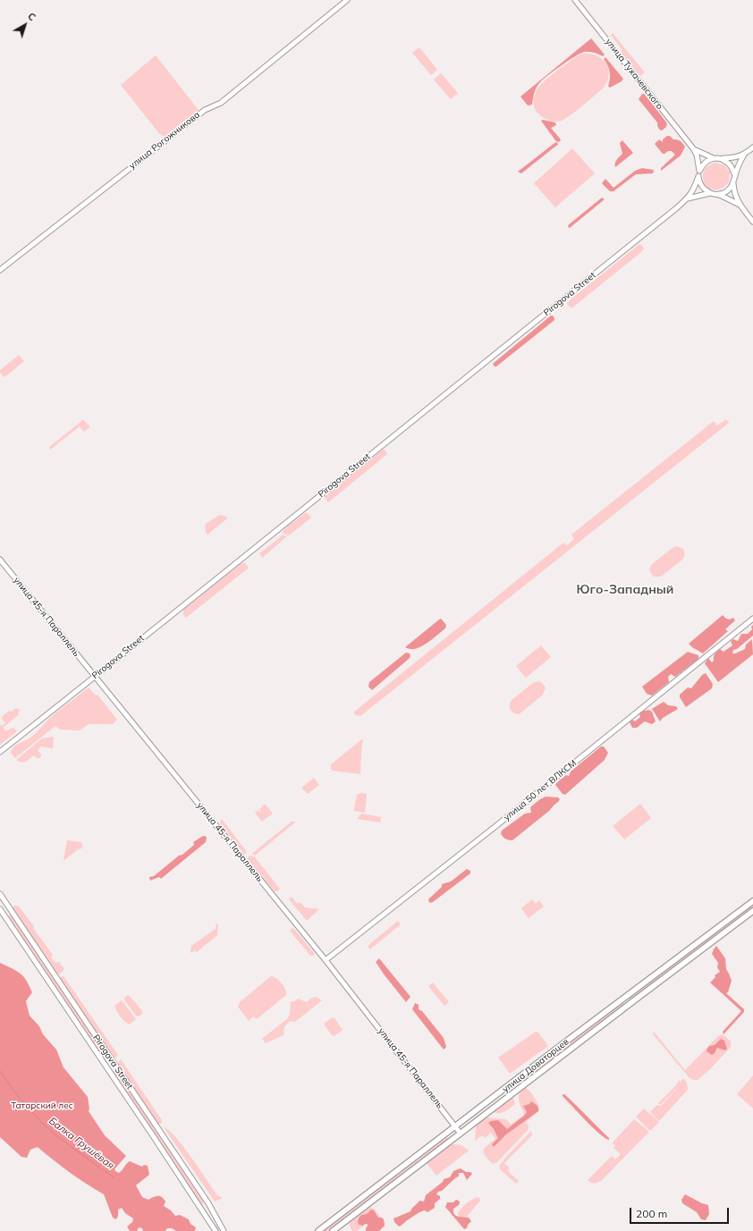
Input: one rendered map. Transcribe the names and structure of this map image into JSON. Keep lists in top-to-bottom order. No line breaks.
{"streets":{"main road":["улица Тухачевского","улица Рогожникова","Pirogova Street","улица 45-я Параллель","улица 50 лет ВЛКСМ","улица Доваторцев"]},"crossings":[["улица Тухачевского","Pirogova Street"],["Pirogova Street","улица 45-я Параллель"],["улица 45-я Параллель","улица 50 лет ВЛКСМ"],["улица 45-я Параллель","улица Доваторцев"]],"districts":["Юго-Западный"],"water":["Балка Грушёвая"],"parks":["Татарский лес"],"scale_bar":"200 m","north":"top right"}
